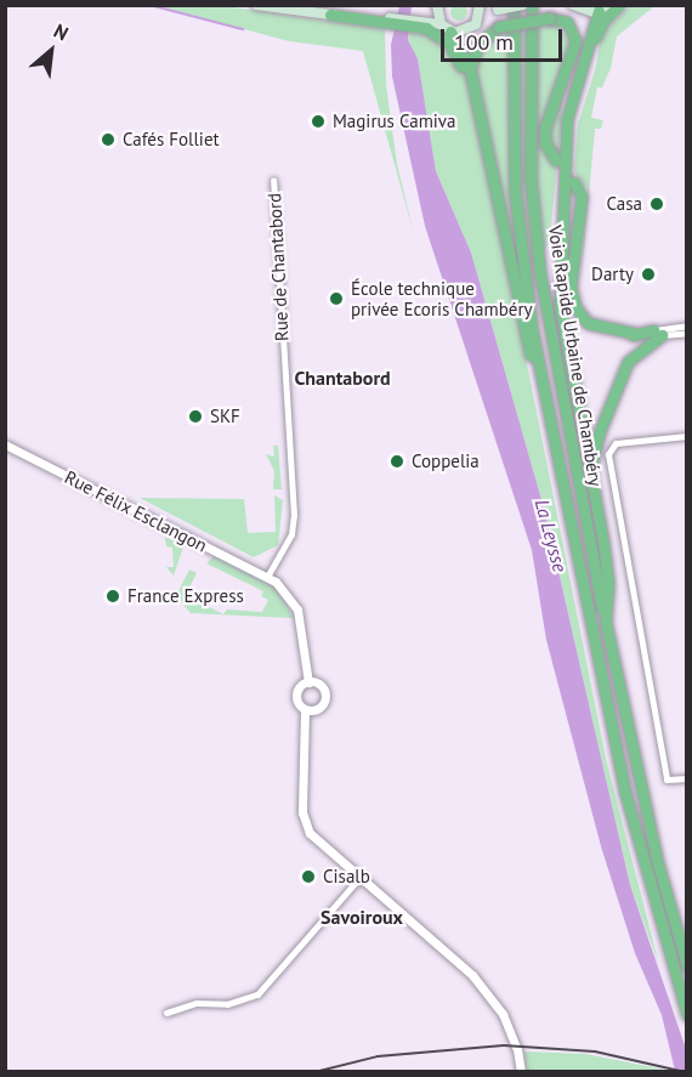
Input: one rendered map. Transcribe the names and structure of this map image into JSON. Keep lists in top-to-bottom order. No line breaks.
{"streets":{"highway":["Voie Rapide Urbaine de Chambéry"],"street":["Rue de Chantabord","Rue Félix Esclangon"]},"crossings":[["Rue de Chantabord","Rue Félix Esclangon"]],"districts":["Chantabord","Savoiroux"],"water":["La Leysse"],"places":["Magirus Camiva","Cafés Folliet","Casa","Darty","École technique privée Ecoris Chambéry","SKF","Coppelia","France Express","Cisalb"],"scale_bar":"100 m","north":"top right"}
